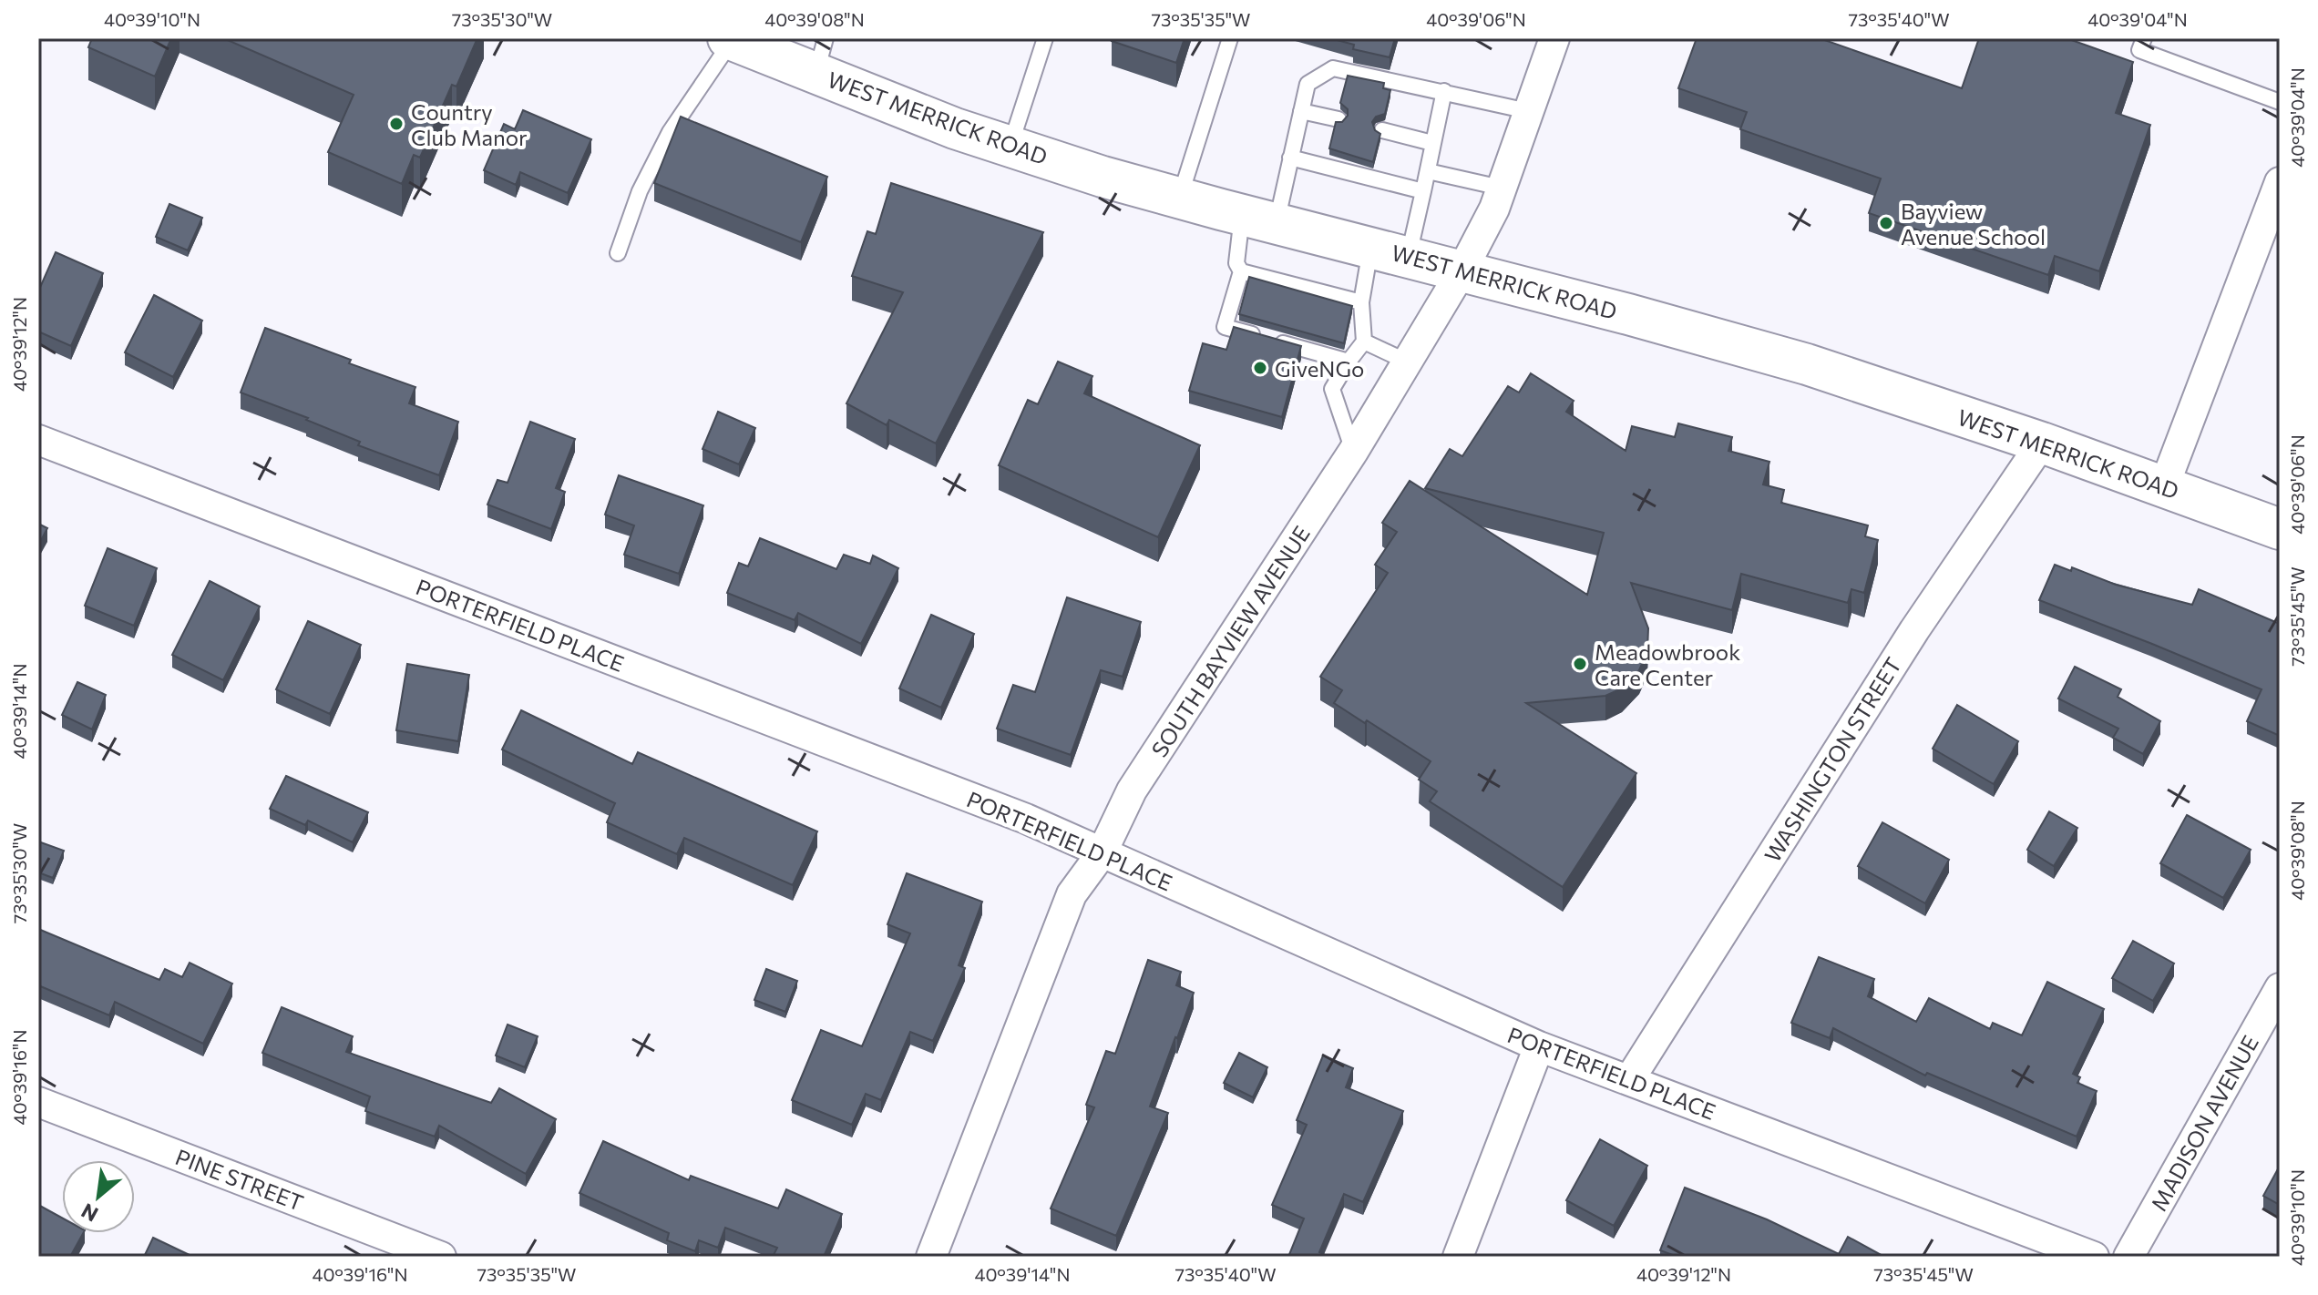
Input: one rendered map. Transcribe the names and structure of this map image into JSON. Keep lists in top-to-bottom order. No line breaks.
{"streets":{"main road":["WEST MERRICK ROAD"],"street":["PORTERFIELD PLACE","SOUTH BAYVIEW AVENUE","WASHINGTON STREET","MADISON AVENUE","PINE STREET"]},"crossings":[["WEST MERRICK ROAD","SOUTH BAYVIEW AVENUE"],["WEST MERRICK ROAD","WASHINGTON STREET"],["PORTERFIELD PLACE","SOUTH BAYVIEW AVENUE"],["PORTERFIELD PLACE","WASHINGTON STREET"]],"places":["Country Club Manor","Bayview Avenue School","GiveNGo","Meadowbrook Care Center"],"north":"bottom left","coordinates":["40°39'10\"N","73°35'30\"W","40°39'08\"N","73°35'35\"W","40°39'06\"N","73°35'40\"W","40°39'04\"N","40°39'12\"N","73°35'45\"W","40°39'14\"N","40°39'16\"N"]}
